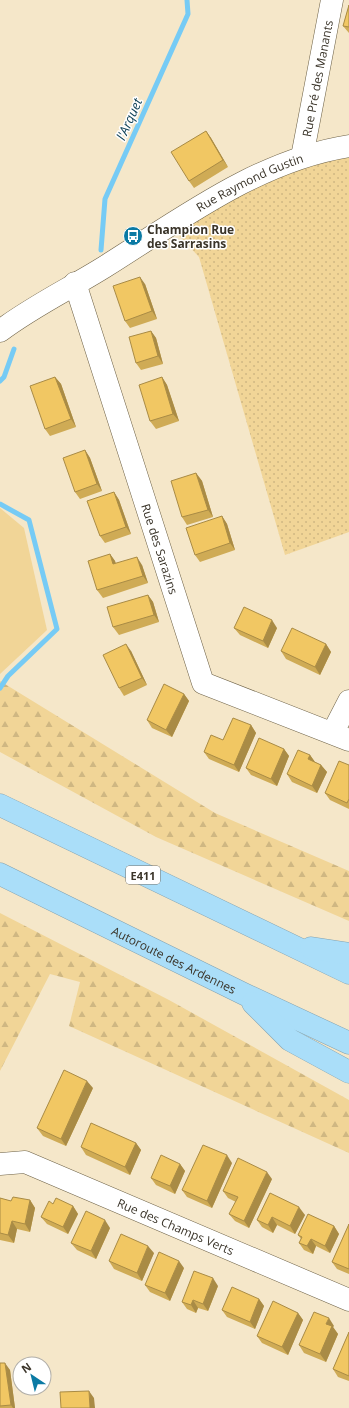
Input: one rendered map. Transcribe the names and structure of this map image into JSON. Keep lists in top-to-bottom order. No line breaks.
{"streets":{"highway":["E411","Autoroute des Ardennes"],"street":["Rue Pré des Manants","Rue Raymond Gustin","Rue des Sarazins","Rue des Champs Verts"]},"crossings":[["Rue Pré des Manants","Rue Raymond Gustin"],["Rue Raymond Gustin","Rue des Sarazins"]],"water":["l'Arquet"],"places":{"bus stop":["Champion Rue des Sarrasins"]},"north":"top left"}
